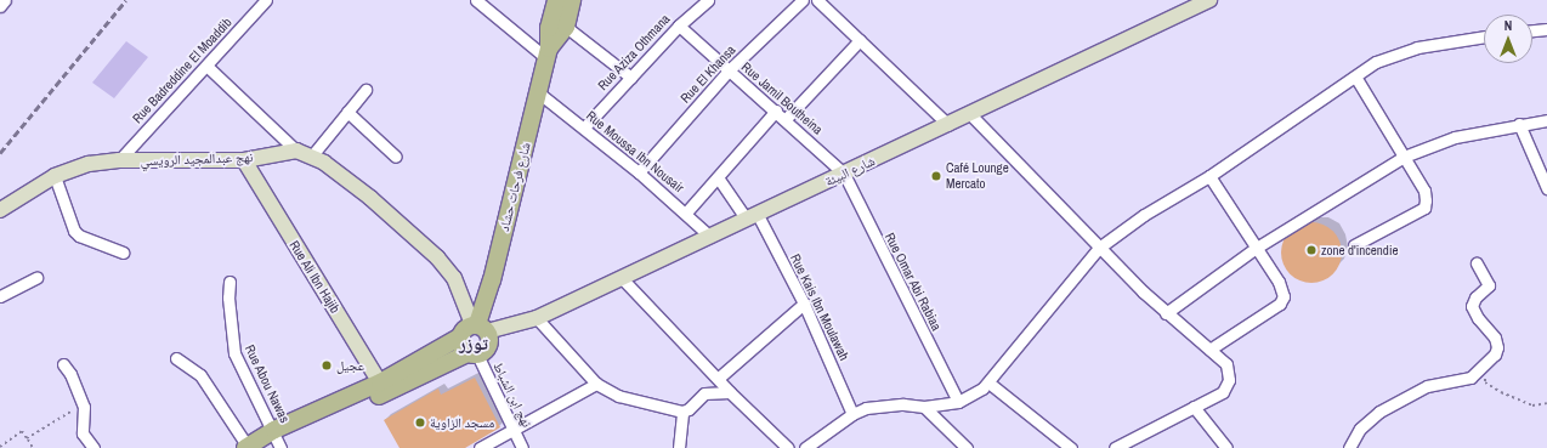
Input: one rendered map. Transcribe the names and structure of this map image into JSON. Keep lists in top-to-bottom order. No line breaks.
{"streets":{"main road":["شارع فرحات حشاد"],"street":["Rue Aziza Othmana","Rue Badreddine El Moaddib","Rue El Khansa","Rue Jamil Boutheina","Rue Moussa Ibn Nousair","نهج عبدالمجيد الرويسي","شارع البيئة","Rue Ali Ibn Hajib","Rue Omar Abi Rabiaa","Rue Kais Ibn Moulawah","Rue Abou Nawas","نهج ابن الشباط"]},"crossings":[["Rue Aziza Othmana","Rue Jamil Boutheina"],["Rue Aziza Othmana","Rue Moussa Ibn Nousair"],["Rue Badreddine El Moaddib","نهج عبدالمجيد الرويسي"],["Rue El Khansa","Rue Jamil Boutheina"],["Rue El Khansa","Rue Moussa Ibn Nousair"],["Rue Jamil Boutheina","شارع البيئة"],["Rue Jamil Boutheina","Rue Omar Abi Rabiaa"],["Rue Moussa Ibn Nousair","شارع البيئة"],["Rue Moussa Ibn Nousair","شارع فرحات حشاد"],["نهج عبدالمجيد الرويسي","شارع البيئة"],["نهج عبدالمجيد الرويسي","شارع فرحات حشاد"],["نهج عبدالمجيد الرويسي","Rue Ali Ibn Hajib"],["نهج عبدالمجيد الرويسي","نهج ابن الشباط"],["شارع البيئة","شارع فرحات حشاد"],["شارع البيئة","Rue Omar Abi Rabiaa"],["شارع البيئة","Rue Kais Ibn Moulawah"],["شارع البيئة","نهج ابن الشباط"],["شارع فرحات حشاد","نهج ابن الشباط"]],"districts":["توزر"],"places":["Café Lounge Mercato","zone d'incendie","عجيل","مسجد الزاوية"],"north":"top"}
